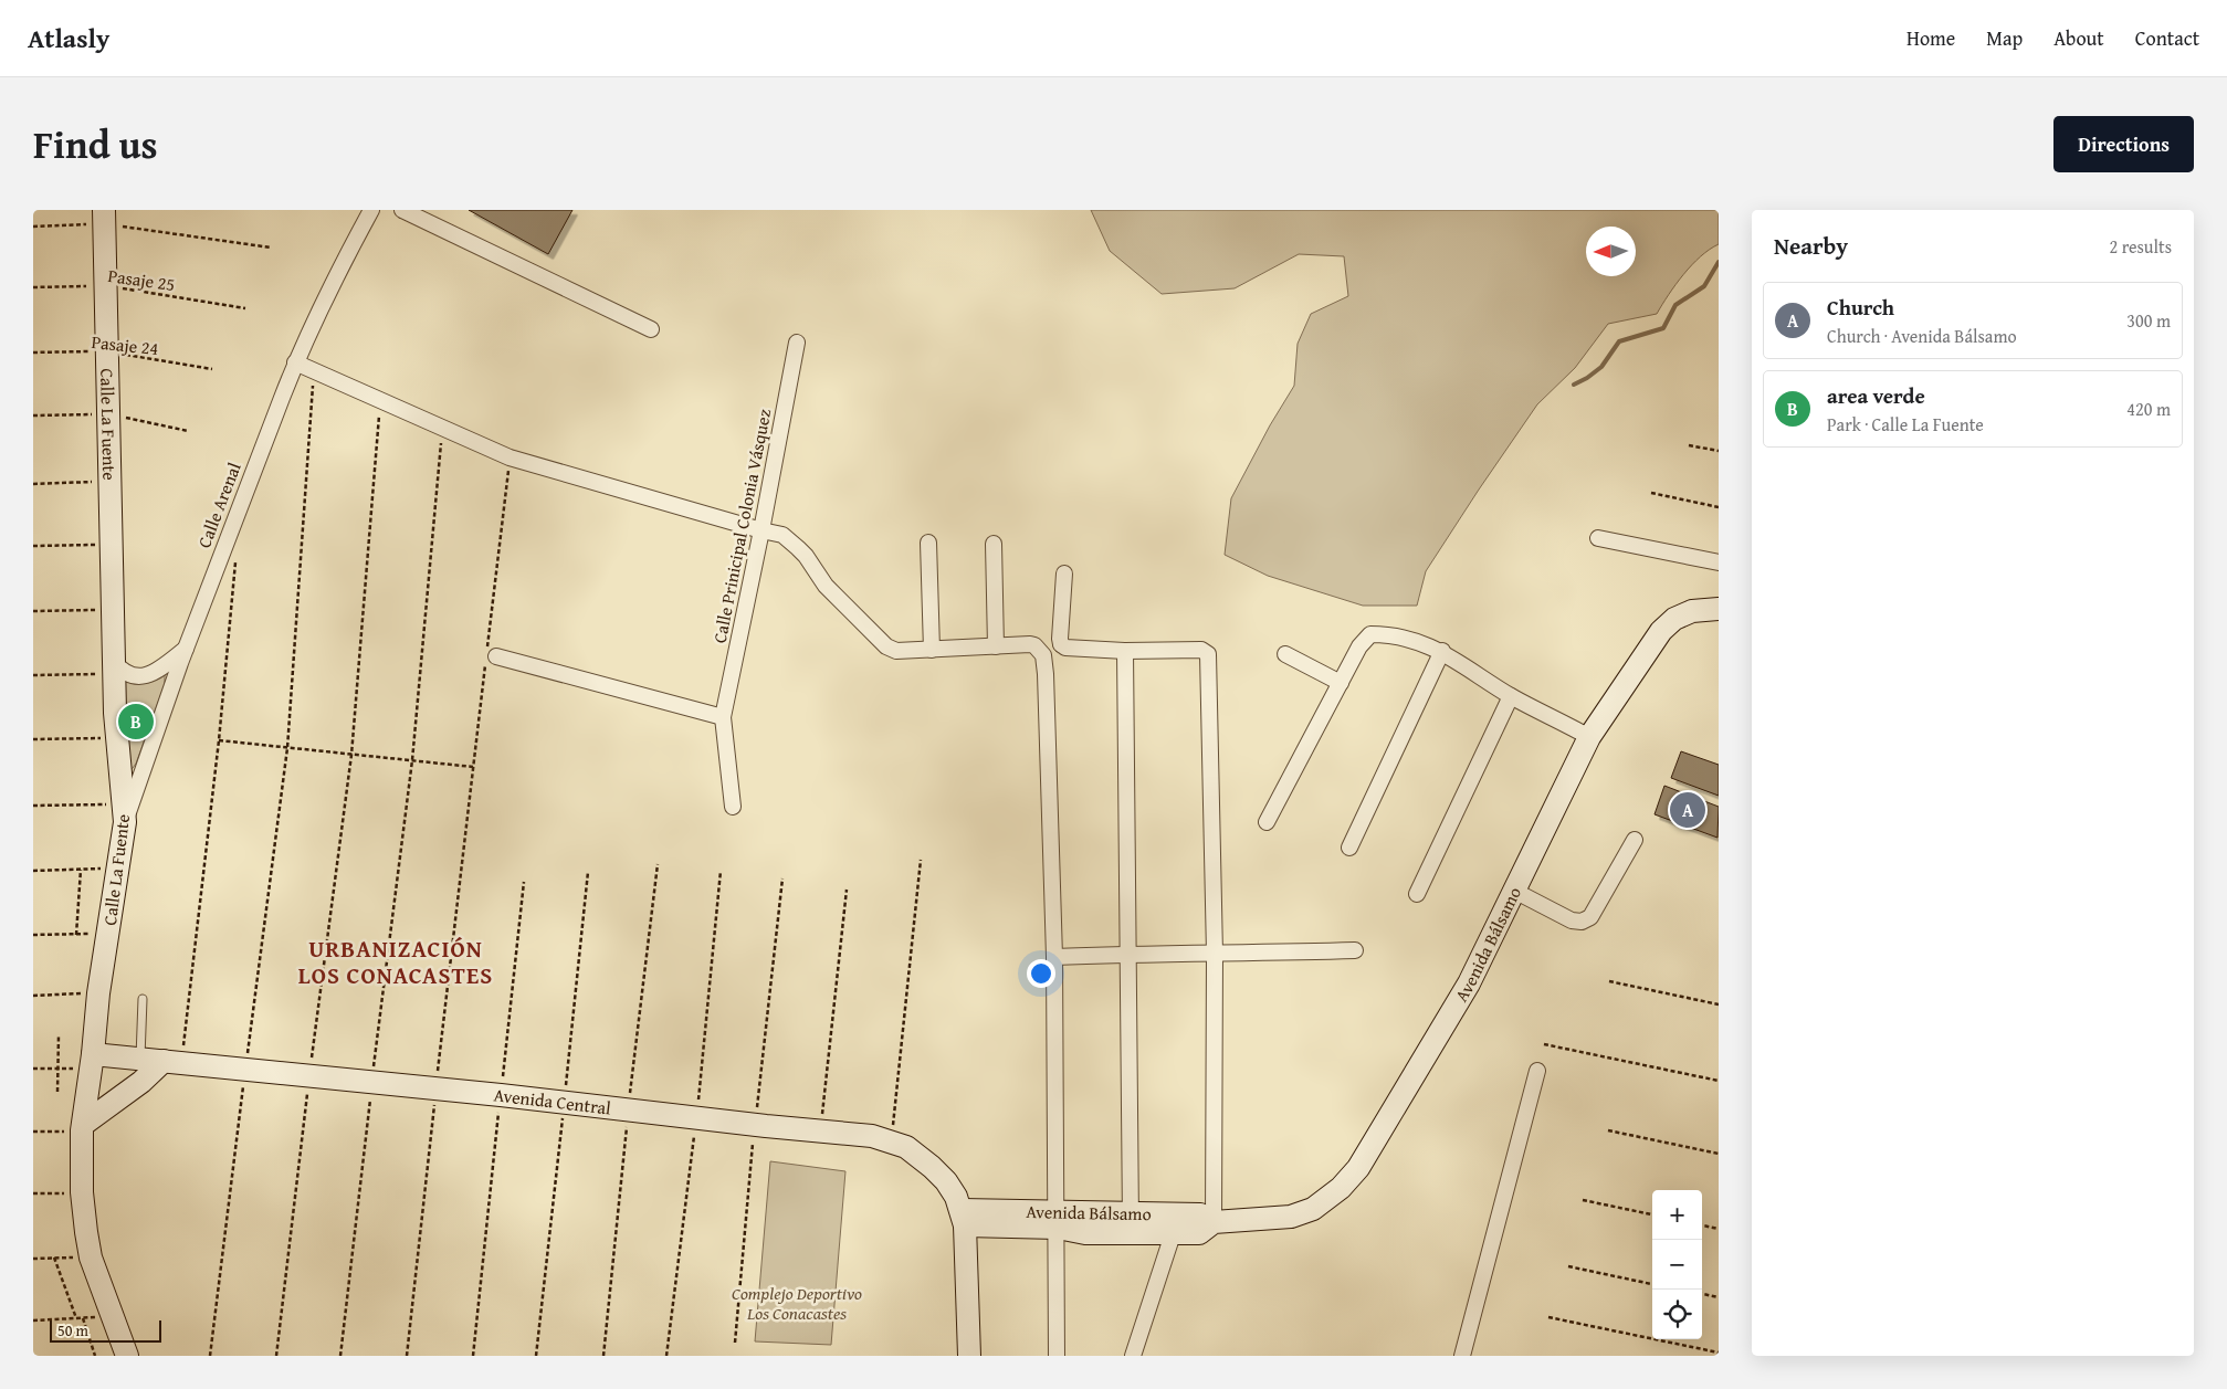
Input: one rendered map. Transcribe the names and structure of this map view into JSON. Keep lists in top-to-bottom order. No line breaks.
{"streets":{"street":["Calle La Fuente","Calle Arenal","Calle Prinicipal Colonia Vásquez","Avenida Bálsamo","Avenida Central"],"path":["Pasaje 25","Pasaje 24"]},"crossings":[["Pasaje 25","Calle La Fuente"],["Pasaje 24","Calle La Fuente"],["Calle La Fuente","Calle Arenal"],["Calle La Fuente","Avenida Central"],["Avenida Bálsamo","Avenida Central"]],"districts":["URBANIZACIÓN LOS CONACASTES"],"parks":["Complejo Deportivo Los Conacastes"],"scale_bar":"50 m","north":"left","page":{"header":"Atlasly","nav":["Home","Map","About","Contact"],"title":"Find us","buttons":"Directions","heading":["Nearby","2 results"],"list":[{"mark":"A","name":"Church","note":"Church · Avenida Bálsamo","value":"300 m"},{"mark":"B","name":"area verde","note":"Park · Calle La Fuente","value":"420 m"}],"pins":["B","A"],"map_buttons":["+","−"],"scale":"50 m"}}
